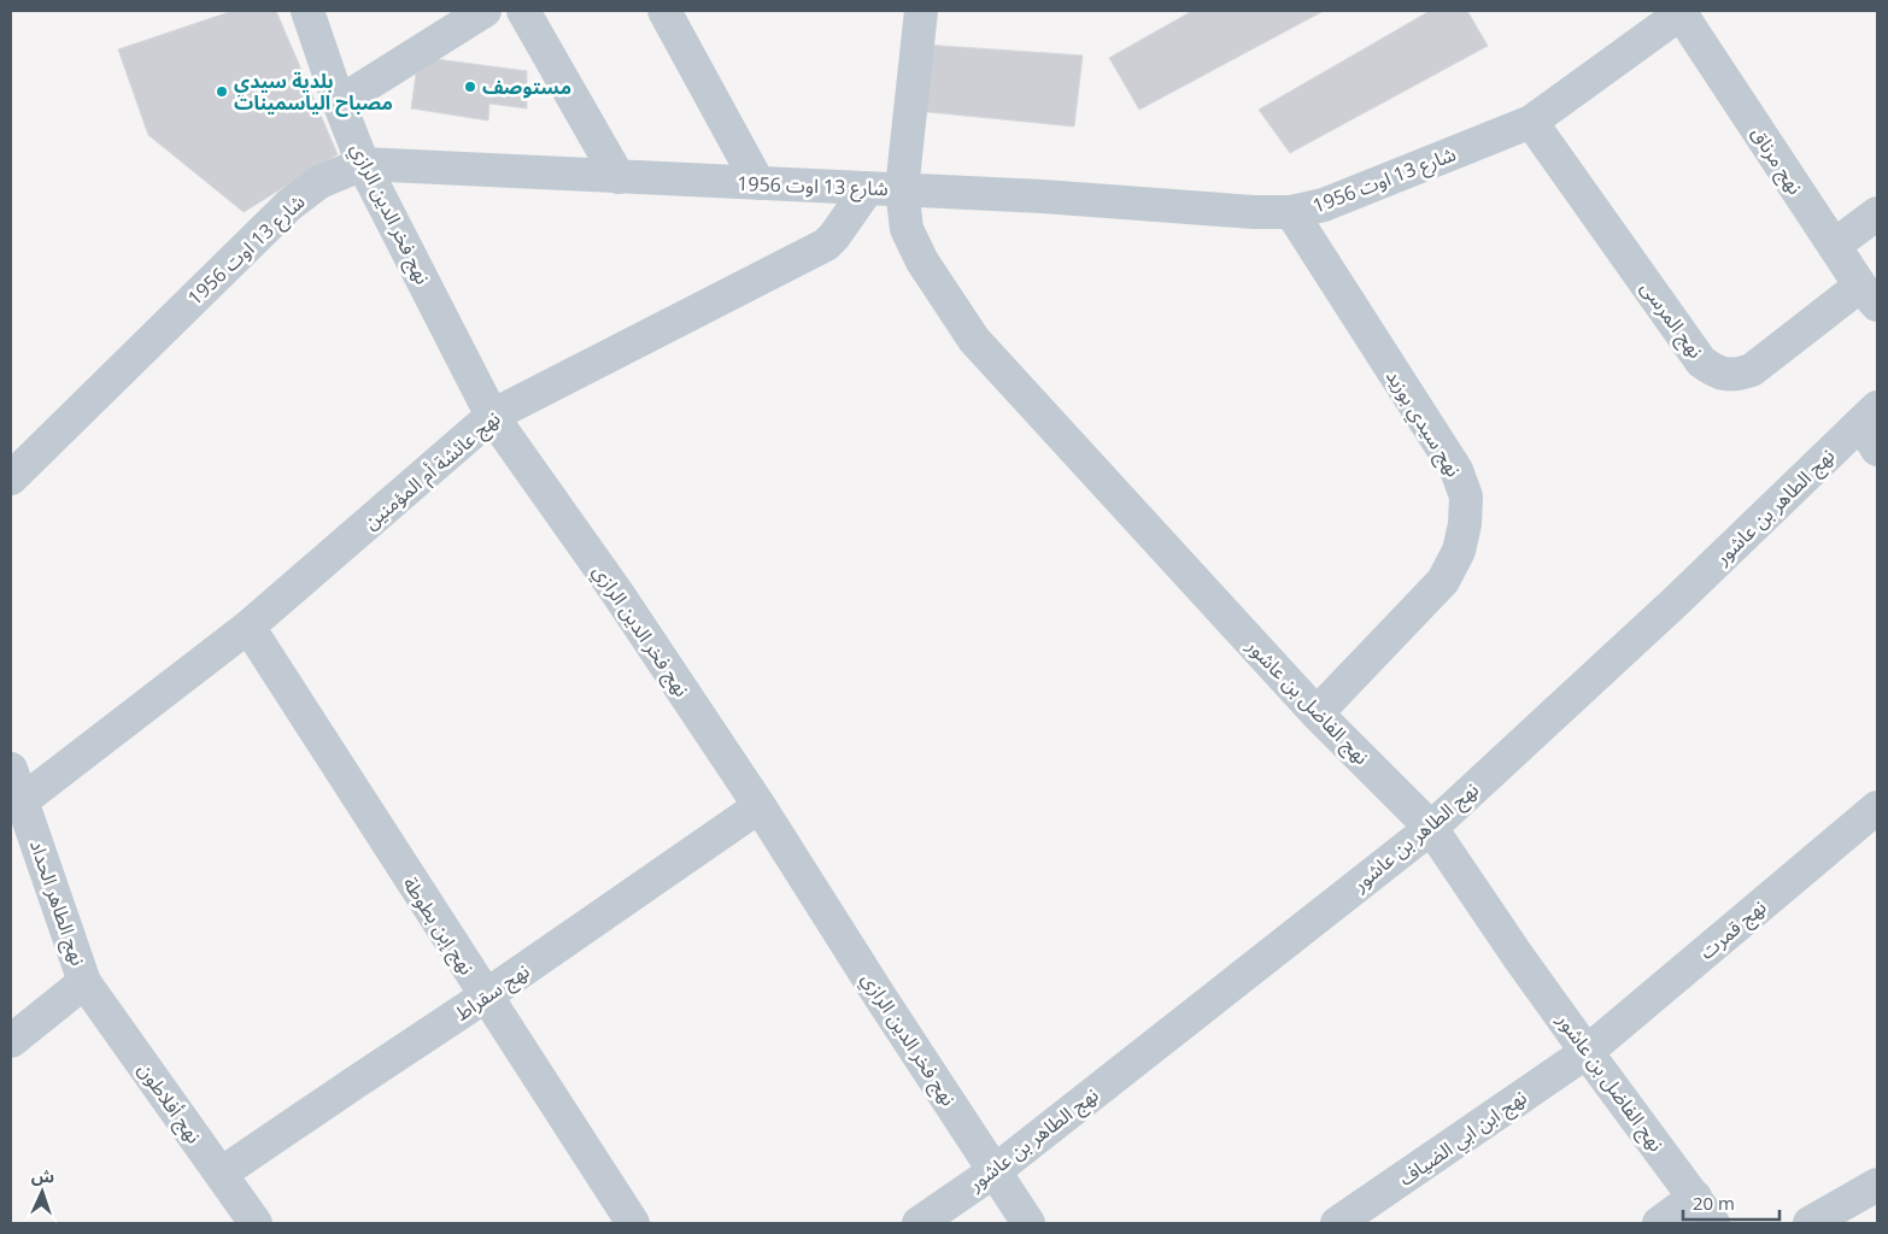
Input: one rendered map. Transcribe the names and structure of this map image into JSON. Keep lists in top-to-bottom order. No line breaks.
{"streets":{"street":["نهج مرناق","شارع 13 اوت 1956","نهج فخر الدين الرازي","نهج المرسى","نهج سيدي بوزيد","نهج عائشة أم المؤمنين","نهج الطاهر بن عاشور","نهج الفاضل بن عاشور","نهج الطاهر الحداد","نهج إبن بطوطة","نهج قمرت","نهج سقراط","نهج أفلاطون","نهج ابن ابي الضياف"]},"crossings":[["نهج مرناق","شارع 13 اوت 1956"],["نهج مرناق","نهج المرسى"],["شارع 13 اوت 1956","نهج فخر الدين الرازي"],["شارع 13 اوت 1956","نهج المرسى"],["شارع 13 اوت 1956","نهج سيدي بوزيد"],["شارع 13 اوت 1956","نهج عائشة أم المؤمنين"],["شارع 13 اوت 1956","نهج الفاضل بن عاشور"],["نهج فخر الدين الرازي","نهج عائشة أم المؤمنين"],["نهج فخر الدين الرازي","نهج الطاهر بن عاشور"],["نهج فخر الدين الرازي","نهج سقراط"],["نهج سيدي بوزيد","نهج الفاضل بن عاشور"],["نهج عائشة أم المؤمنين","نهج الطاهر الحداد"],["نهج عائشة أم المؤمنين","نهج إبن بطوطة"],["نهج الطاهر بن عاشور","نهج الفاضل بن عاشور"],["نهج الفاضل بن عاشور","نهج قمرت"],["نهج الفاضل بن عاشور","نهج ابن ابي الضياف"],["نهج الطاهر الحداد","نهج أفلاطون"],["نهج إبن بطوطة","نهج سقراط"],["نهج قمرت","نهج ابن ابي الضياف"],["نهج سقراط","نهج أفلاطون"]],"places":["مستوصف","بلدية سيدي مصباح الياسمينات"],"scale_bar":"20 m","north":"top"}
